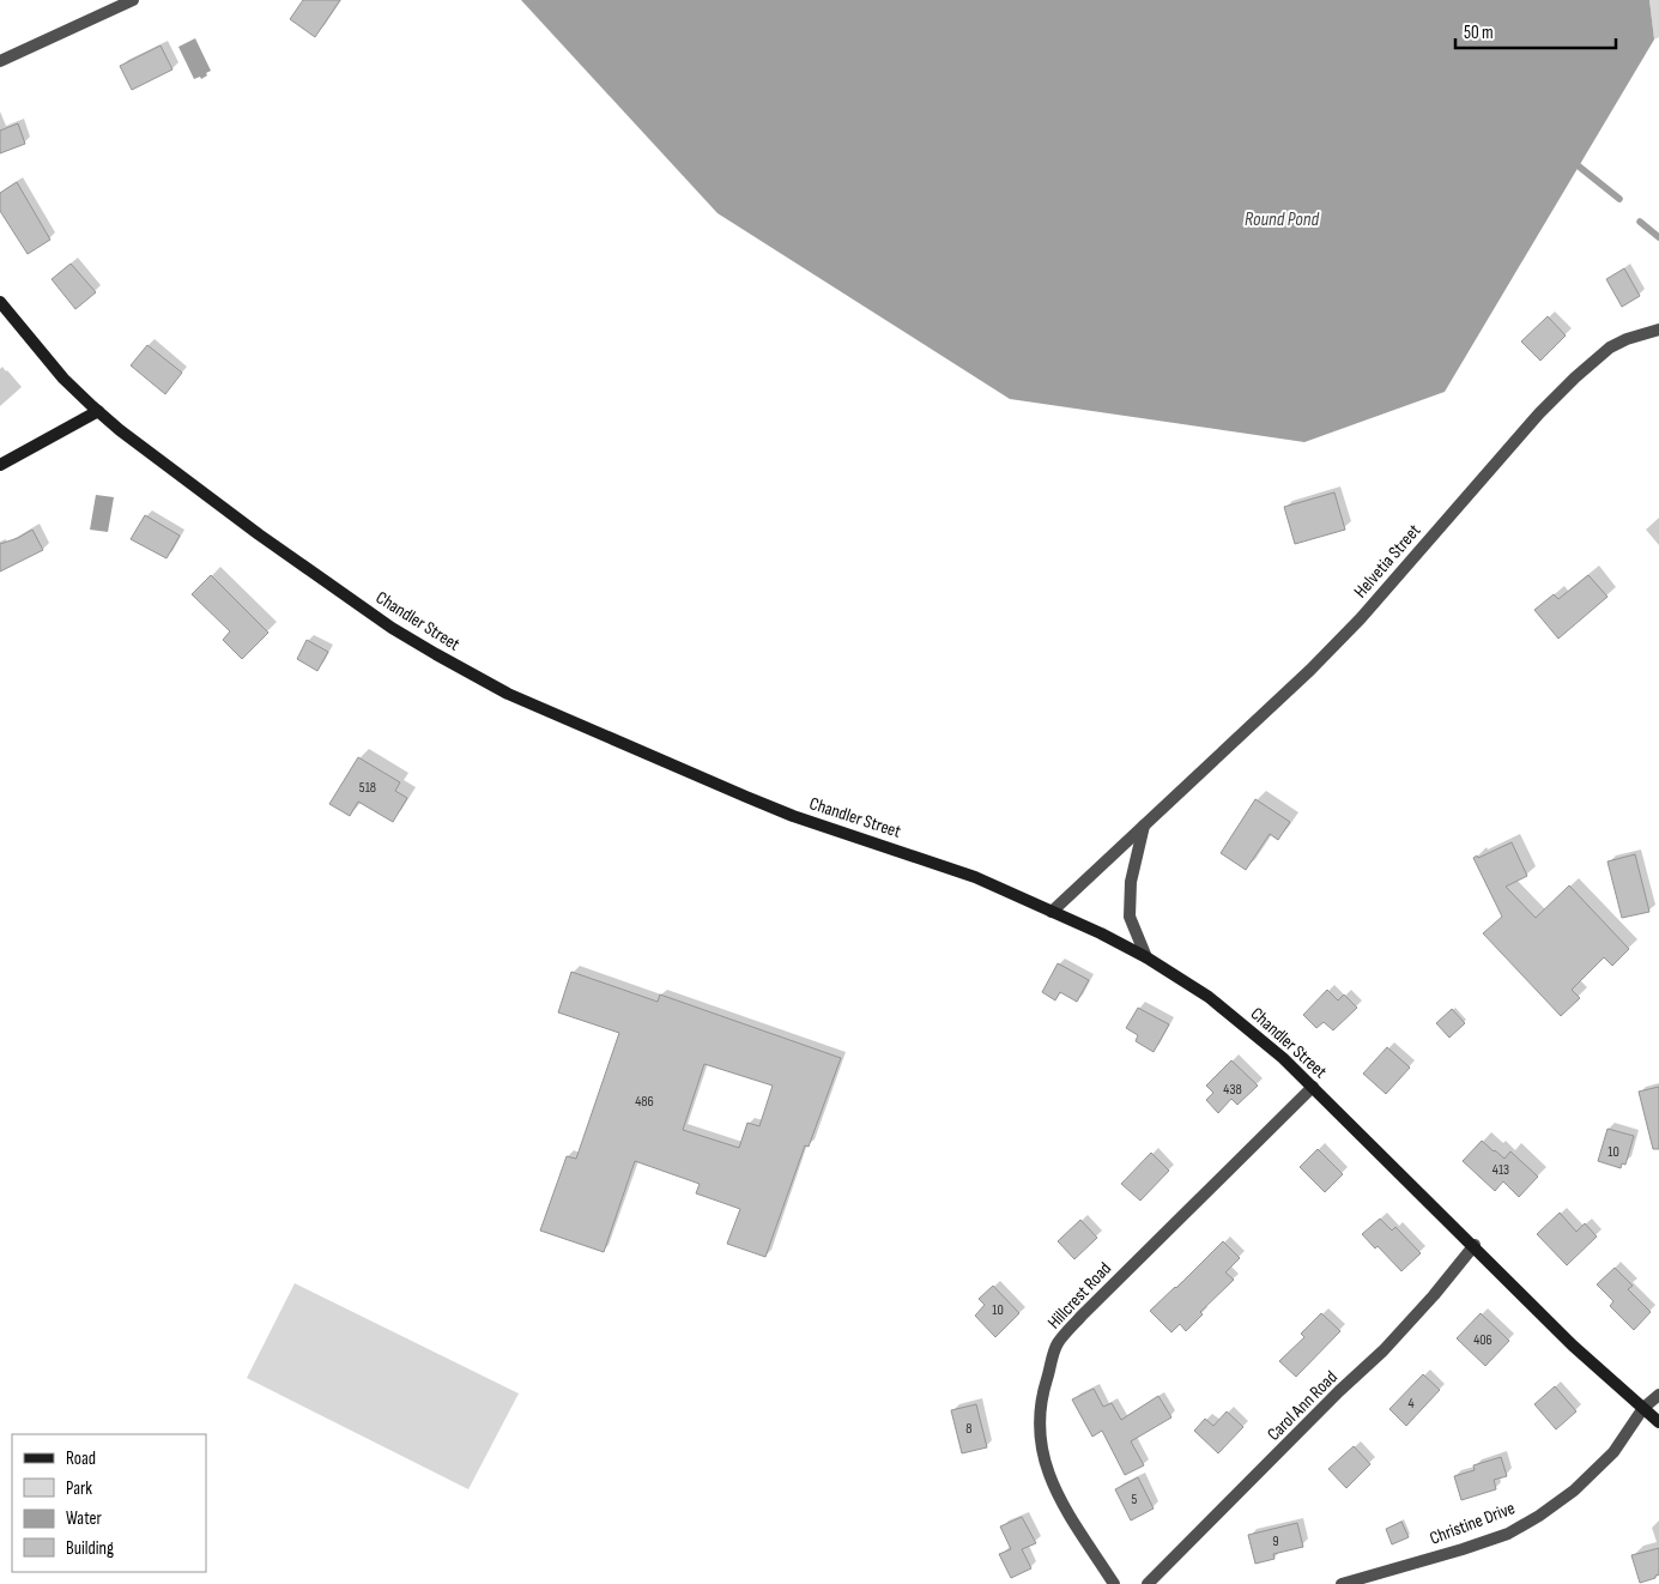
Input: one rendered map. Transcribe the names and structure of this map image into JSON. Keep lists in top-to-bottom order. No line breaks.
{"streets":{"main road":["Chandler Street"],"street":["Helvetia Street","Hillcrest Road","Carol Ann Road","Christine Drive"]},"crossings":[["Helvetia Street","Chandler Street"],["Chandler Street","Hillcrest Road"],["Chandler Street","Carol Ann Road"],["Chandler Street","Christine Drive"]],"water":["Round Pond"],"house_numbers":["518","438","486","10","413","10","406","4","8","5","9"],"legend":["Road","Park","Water","Building"],"scale_bar":"50 m"}
